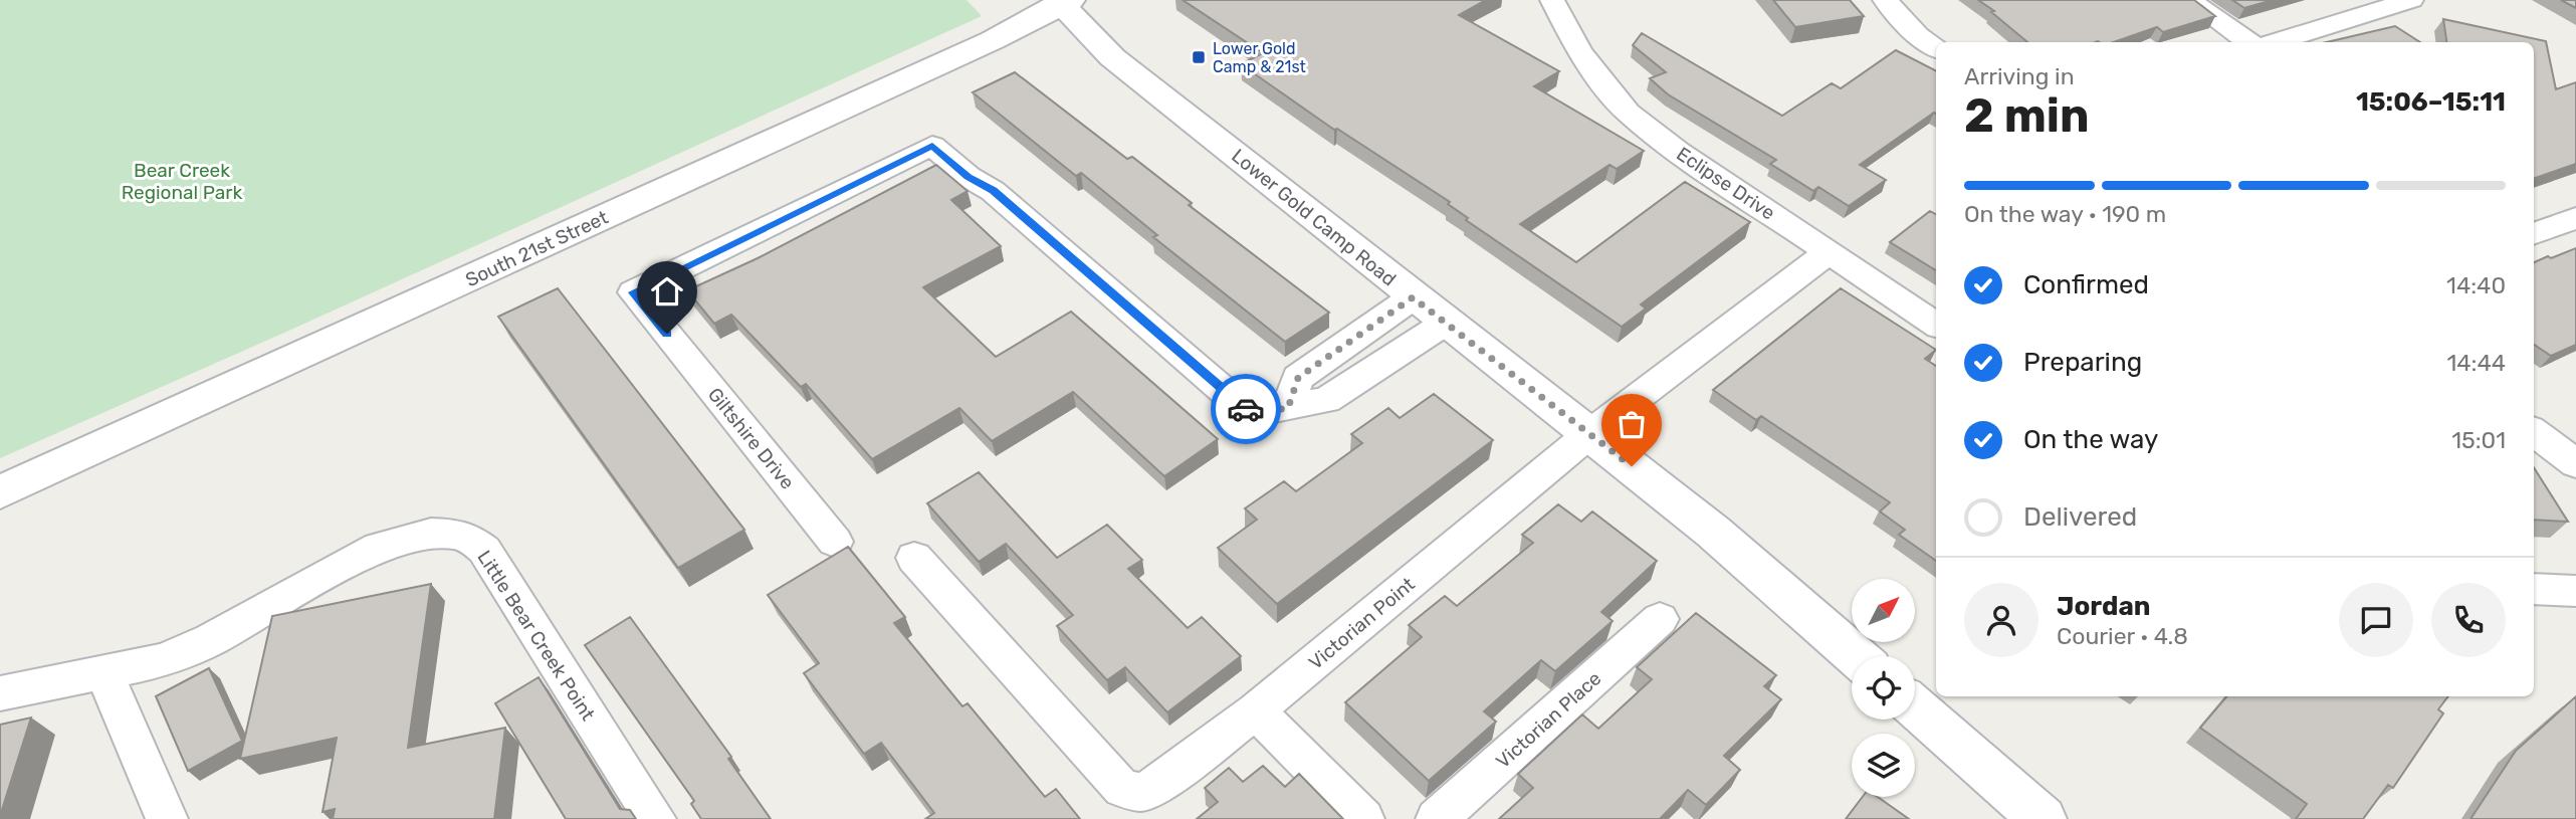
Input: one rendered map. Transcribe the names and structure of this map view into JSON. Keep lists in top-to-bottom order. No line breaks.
{"streets":{"street":["Eclipse Drive","Lower Gold Camp Road","South 21st Street","Giltshire Drive","Victorian Point","Little Bear Creek Point","Victorian Place"]},"crossings":[["Eclipse Drive","Victorian Point"],["Lower Gold Camp Road","South 21st Street"],["Lower Gold Camp Road","Giltshire Drive"],["Lower Gold Camp Road","Victorian Point"]],"parks":["Bear Creek Regional Park"],"places":{"transit":["Lower Gold Camp & 21st"]},"north":"top right","page":{"heading":["2 min","Arriving in","15:06–15:11"],"panel":["Jordan","Courier · 4.8"],"bar":"On the way · 190 m","list":[["Confirmed","14:40"],["Preparing","14:44"],["On the way","15:01"],"Delivered"]}}
